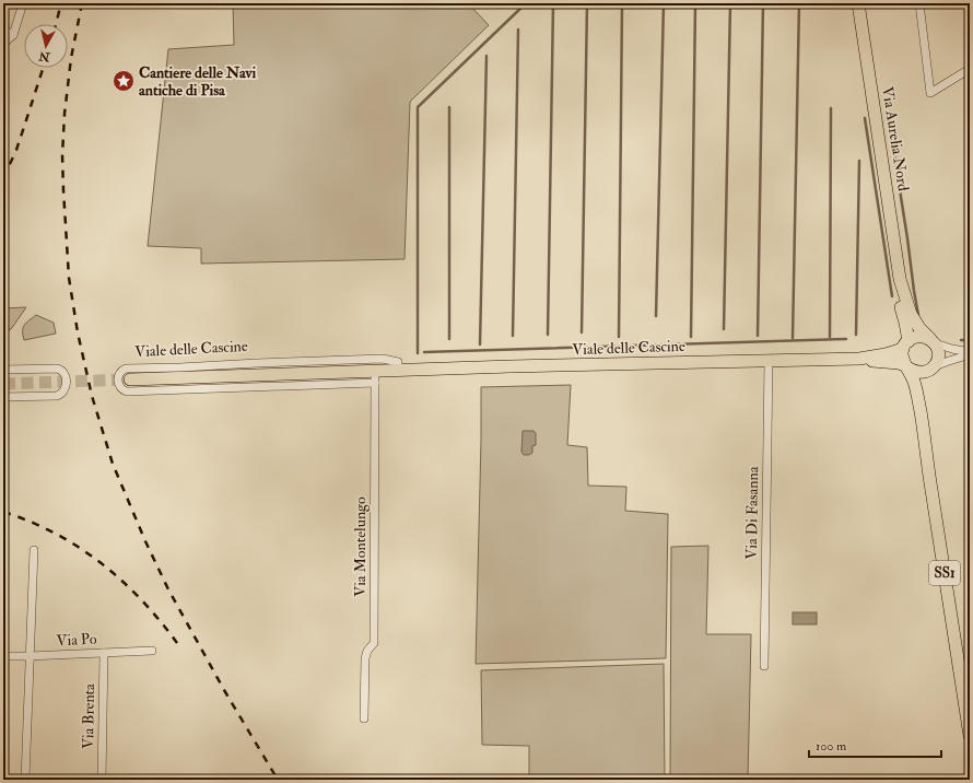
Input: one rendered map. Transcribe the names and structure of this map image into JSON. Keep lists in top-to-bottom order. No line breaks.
{"streets":{"main road":["Via Aurelia Nord","Viale delle Cascine","SS1"],"street":["Via Di Fasanna","Via Montelungo","Via Po","Via Brenta"]},"crossings":[["Via Aurelia Nord","Viale delle Cascine"],["Via Aurelia Nord","SS1"],["Viale delle Cascine","Via Di Fasanna"],["Viale delle Cascine","Via Montelungo"],["Viale delle Cascine","SS1"],["Via Po","Via Brenta"]],"places":{"place":["Cantiere delle Navi antiche di Pisa"]},"scale_bar":"100 m","north":"bottom"}
